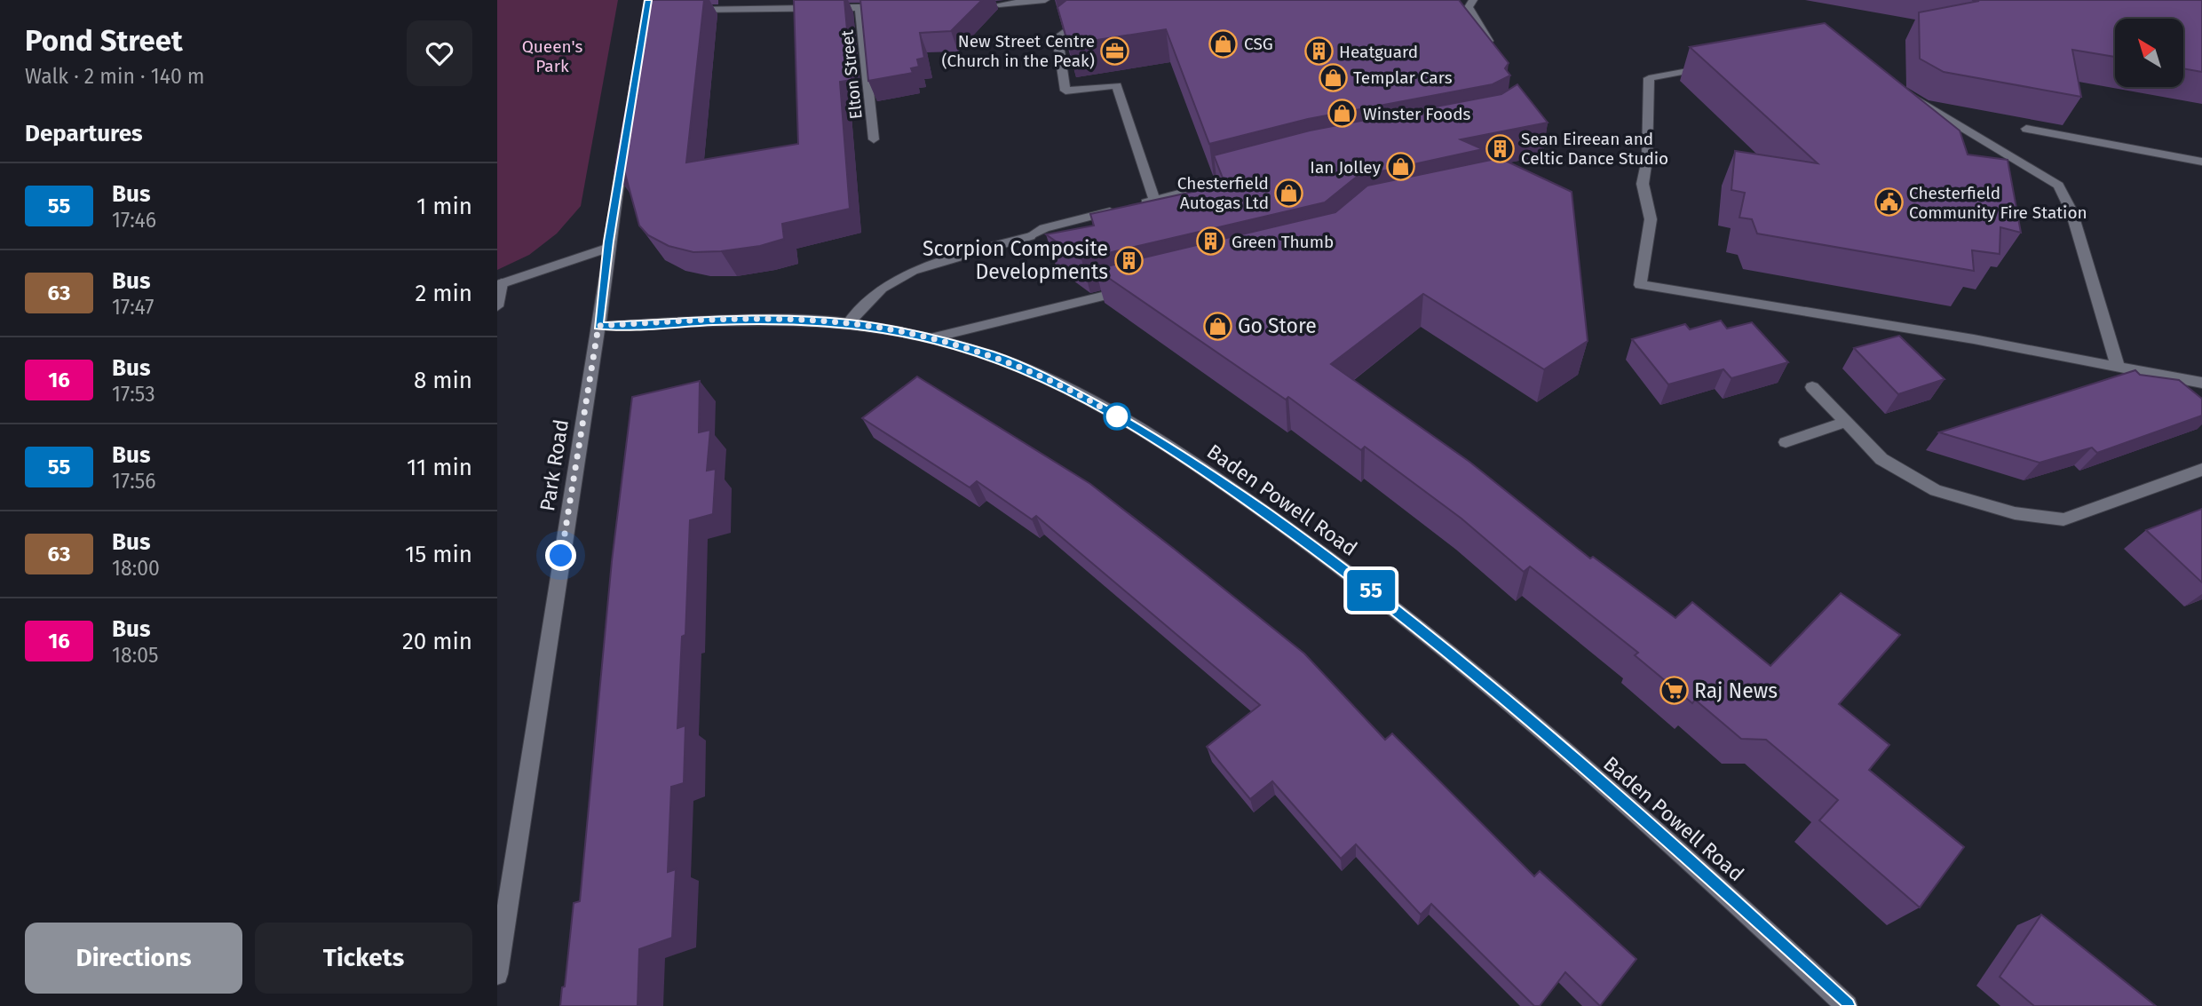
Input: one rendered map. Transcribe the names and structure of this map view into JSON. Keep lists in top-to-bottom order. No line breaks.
{"streets":{"street":["Elton Street","Park Road","Baden Powell Road"]},"crossings":[["Park Road","Baden Powell Road"]],"parks":["Queen's Park"],"places":{"shop":["CSG","Templar Cars","Winster Foods","Ian Jolley","Chesterfield Autogas Ltd","Go Store"],"office":["New Street Centre (Church in the Peak)"],"building":["Heatguard","Sean Eireean and Celtic Dance Studio","Green Thumb","Scorpion Composite Developments"],"public building":["Chesterfield Community Fire Station"],"supermarket":["Raj News"]},"lines":["bus line 55"],"north":"top left","page":{"heading":[["Pond Street","Walk · 2 min · 140 m"],"Departures"],"on_map":"55","list":[{"mark":"55","name":"Bus","note":"17:46","value":"1 min"},{"mark":"63","name":"Bus","note":"17:47","value":"2 min"},{"mark":"16","name":"Bus","note":"17:53","value":"8 min"},{"mark":"55","name":"Bus","note":"17:56","value":"11 min"},{"mark":"63","name":"Bus","note":"18:00","value":"15 min"},{"mark":"16","name":"Bus","note":"18:05","value":"20 min"}],"buttons":["Directions","Tickets"]}}
